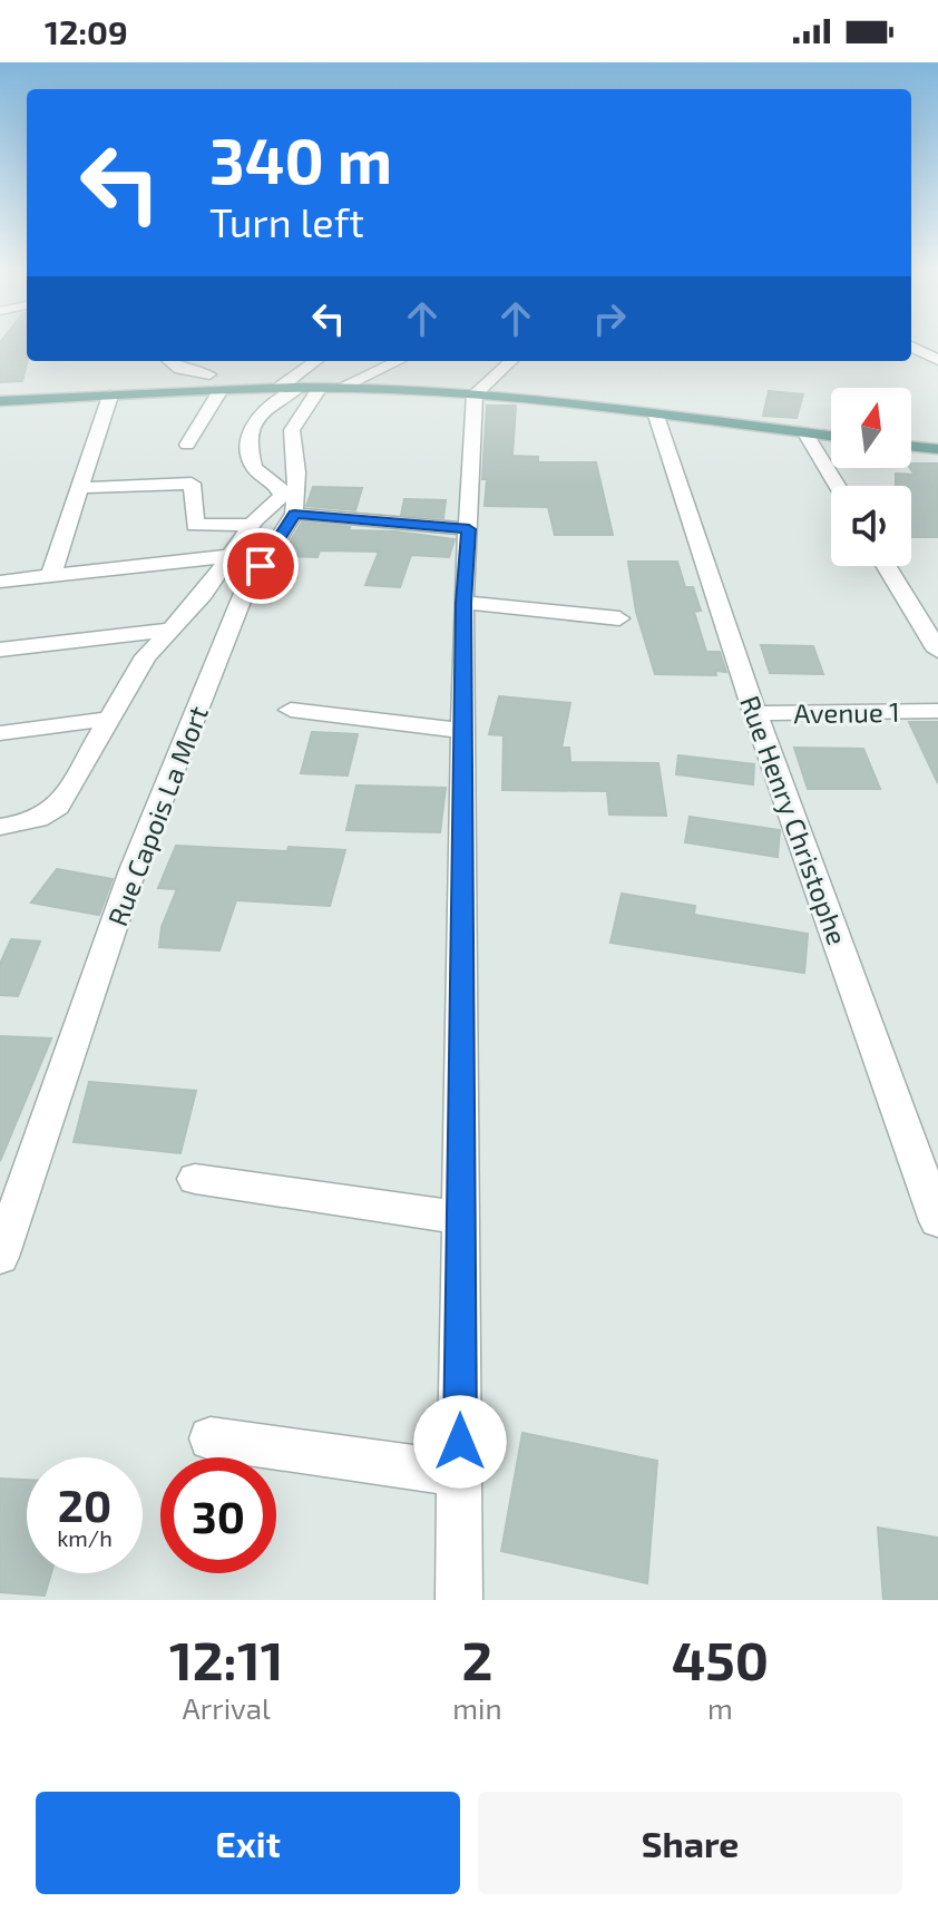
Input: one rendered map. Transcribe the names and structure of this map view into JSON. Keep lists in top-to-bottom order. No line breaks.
{"streets":{"street":["Avenue 1","Rue Capois La Mort","Rue Henry Christophe"]},"crossings":[["Avenue 1","Rue Henry Christophe"]],"north":"top","page":{"status":"12:09","turn":["340 m","Turn left"],"speed":"20 km/h","limit":"30","eta":["12:11","Arrival","2","min","450","m"],"buttons":["Exit","Share"]}}
